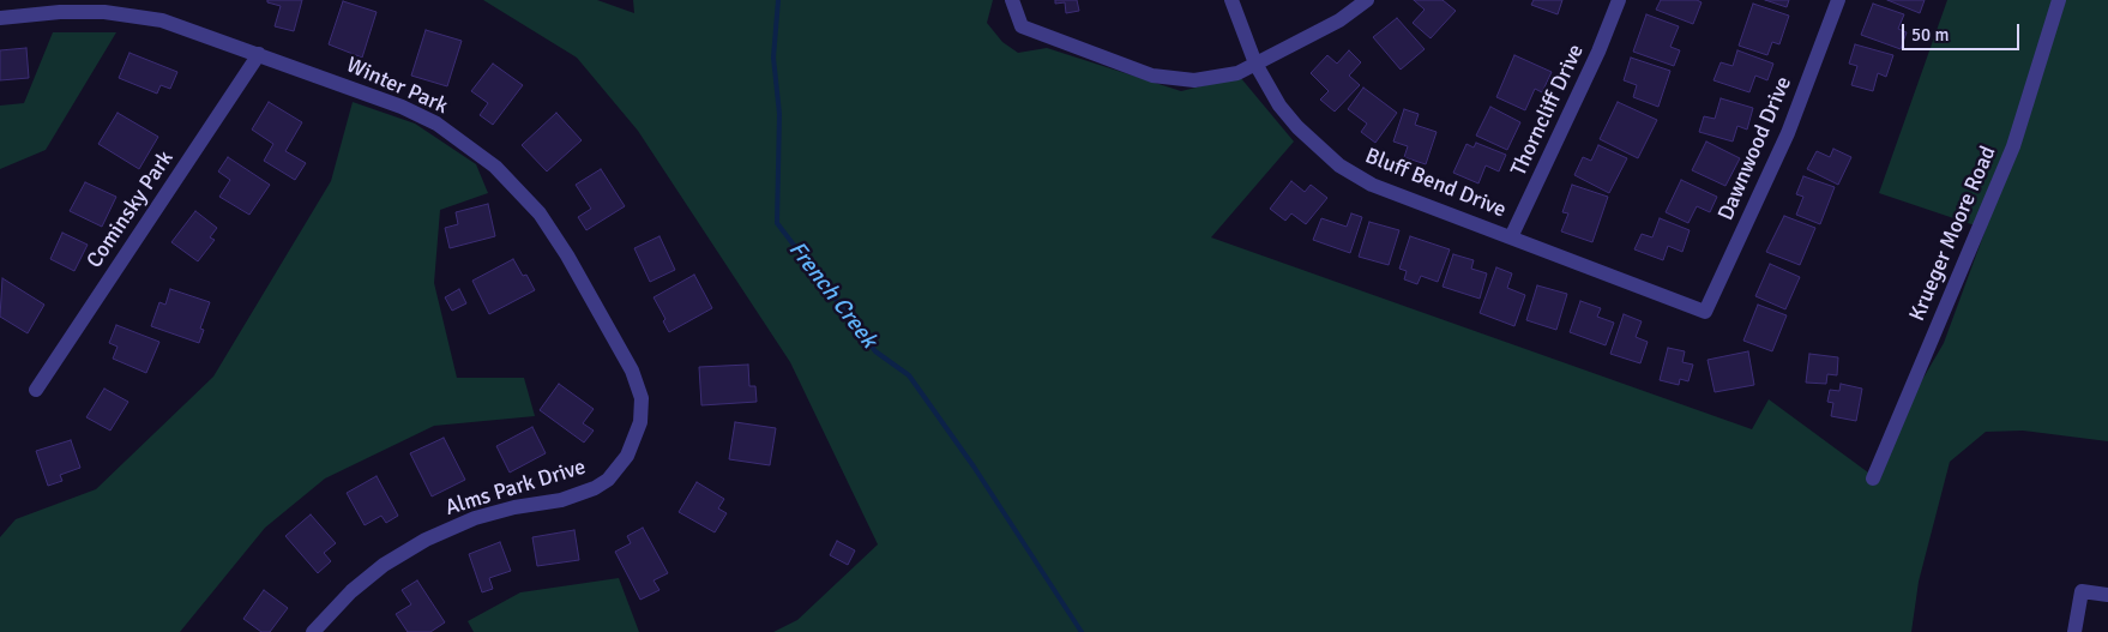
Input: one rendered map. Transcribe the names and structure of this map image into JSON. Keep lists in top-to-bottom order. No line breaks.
{"streets":{"street":["Winter Park","Thorncliff Drive","Dawnwood Drive","Bluff Bend Drive","Cominsky Park","Krueger Moore Road","Alms Park Drive"]},"crossings":[["Winter Park","Cominsky Park"],["Winter Park","Alms Park Drive"],["Thorncliff Drive","Bluff Bend Drive"],["Dawnwood Drive","Bluff Bend Drive"]],"water":["French Creek"],"scale_bar":"50 m"}
